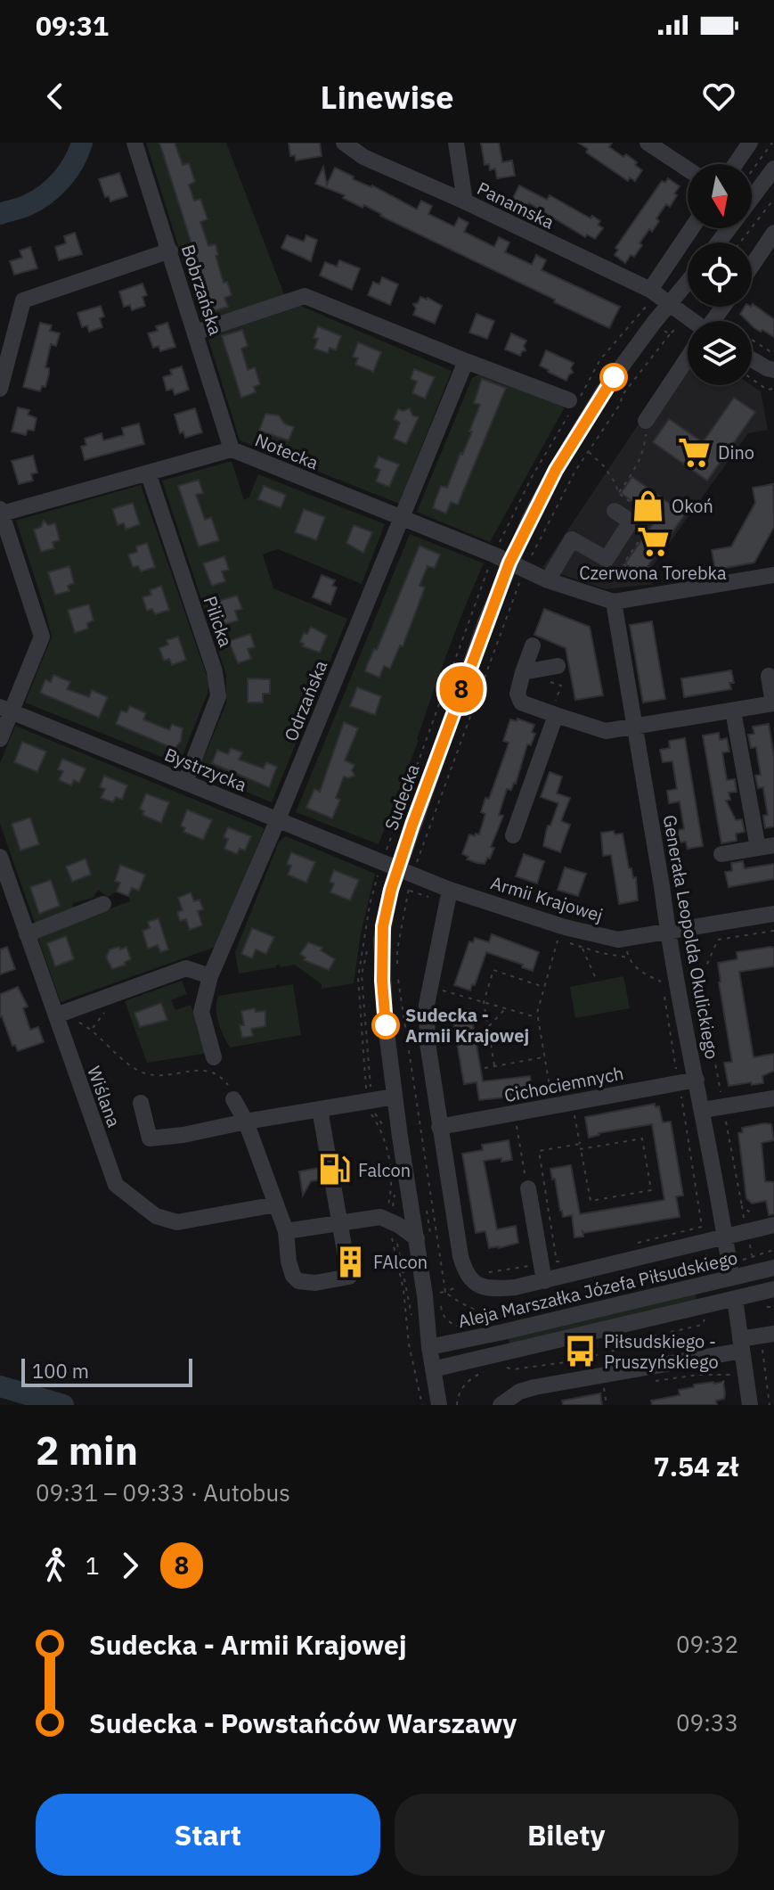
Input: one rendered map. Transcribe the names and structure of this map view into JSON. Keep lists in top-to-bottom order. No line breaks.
{"streets":{"street":["Panamska","Bobrzańska","Notecka","Pilicka","Odrzańska","Bystrzycka","Sudecka","Armii Krajowej","Generała Leopolda Okulickiego","Cichociemnych","Wiślana","Aleja Marszałka Józefa Piłsudskiego"]},"crossings":[["Panamska","Sudecka"],["Bobrzańska","Notecka"],["Notecka","Pilicka"],["Notecka","Odrzańska"],["Notecka","Sudecka"],["Notecka","Generała Leopolda Okulickiego"],["Pilicka","Bystrzycka"],["Odrzańska","Bystrzycka"],["Bystrzycka","Sudecka"],["Bystrzycka","Armii Krajowej"],["Sudecka","Armii Krajowej"],["Sudecka","Aleja Marszałka Józefa Piłsudskiego"],["Armii Krajowej","Generała Leopolda Okulickiego"],["Generała Leopolda Okulickiego","Cichociemnych"],["Generała Leopolda Okulickiego","Aleja Marszałka Józefa Piłsudskiego"]],"places":{"supermarket":["Dino","Czerwona Torebka"],"shop":["Okoń"],"other":["Sudecka - Armii Krajowej"],"fuel station":["Falcon"],"building":["FAlcon"],"bus stop":["Piłsudskiego - Pruszyńskiego"]},"lines":["bus line 8"],"scale_bar":"100 m","north":"bottom","page":{"status":"09:31","header":"Linewise","on_map":"8","scale":"100 m","heading":["2 min","09:31 – 09:33 · Autobus","7.54 zł"],"legs":["1","8"],"list":[{"name":"Sudecka - Armii Krajowej","value":"09:32"},{"name":"Sudecka - Powstańców Warszawy","value":"09:33"}],"buttons":["Start","Bilety"]}}
